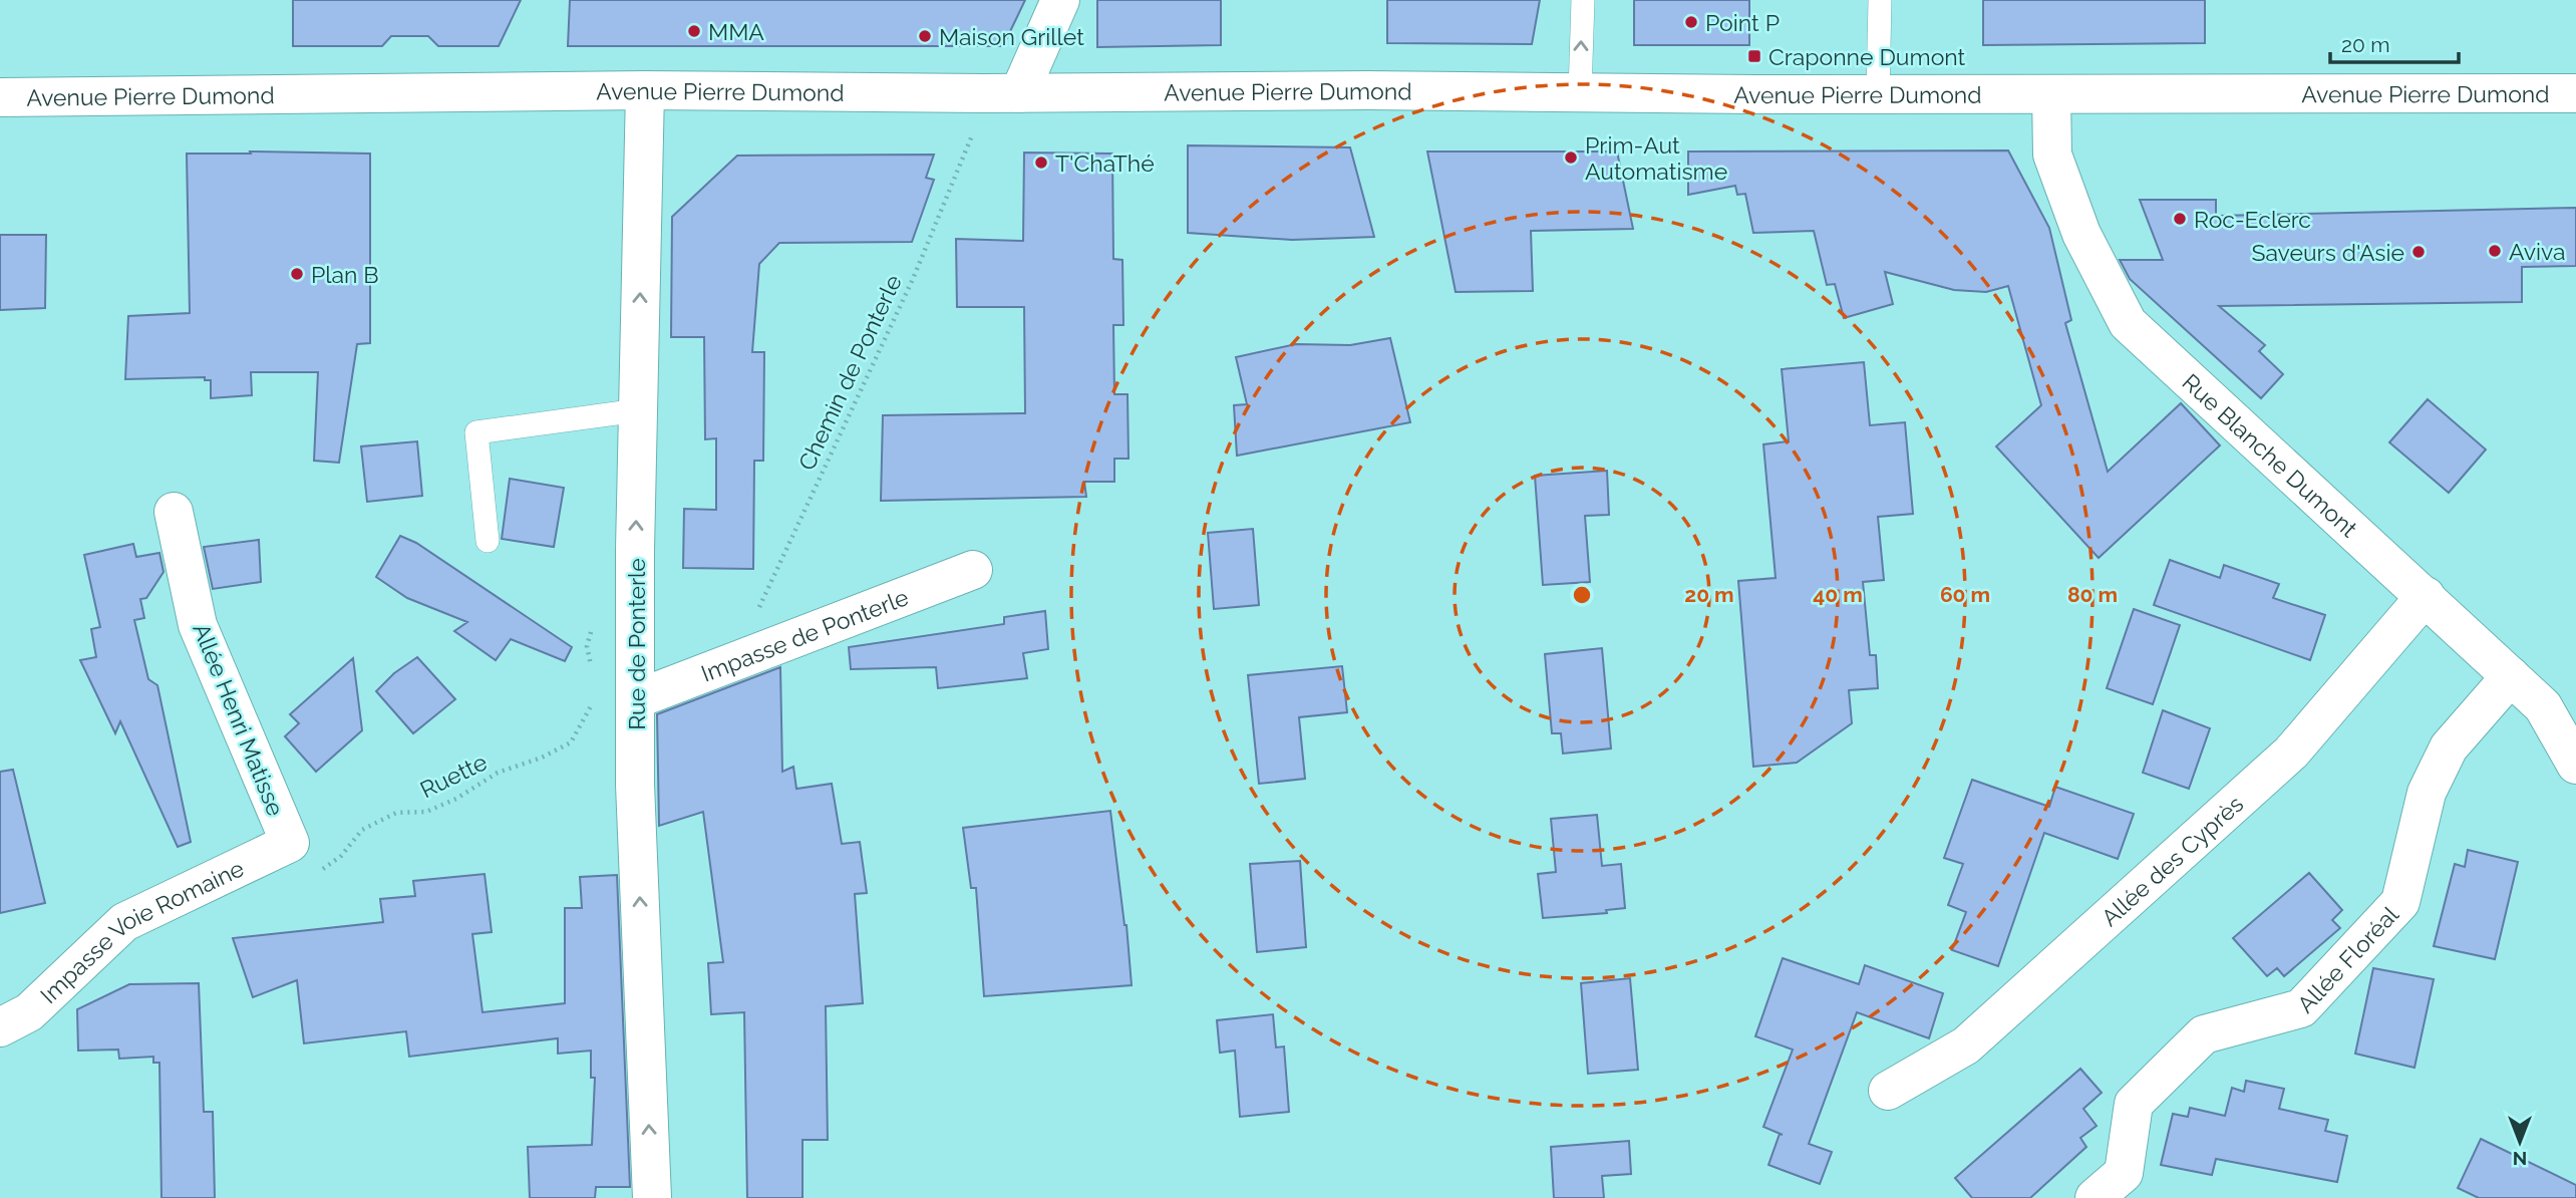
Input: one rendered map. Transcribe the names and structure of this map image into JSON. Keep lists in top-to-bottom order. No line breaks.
{"streets":{"street":["Avenue Pierre Dumond","Rue Blanche Dumont","Impasse de Ponterle","Rue de Ponterle","Allée Henri Matisse","Allée des Cyprès","Impasse Voie Romaine","Allée Floréal"],"path":["Chemin de Ponterle","Ruette"]},"crossings":[["Avenue Pierre Dumond","Chemin de Ponterle"],["Avenue Pierre Dumond","Rue Blanche Dumont"],["Avenue Pierre Dumond","Rue de Ponterle"],["Chemin de Ponterle","Impasse de Ponterle"],["Rue Blanche Dumont","Allée des Cyprès"],["Rue Blanche Dumont","Allée Floréal"],["Impasse de Ponterle","Rue de Ponterle"],["Impasse de Ponterle","Ruette"],["Rue de Ponterle","Ruette"],["Allée Henri Matisse","Impasse Voie Romaine"]],"one_way":["Rue de Ponterle"],"places":{"other":["Point P","MMA","Maison Grillet","Prim-Aut Automatisme","T'ChaThé","Roc-Eclerc","Aviva","Saveurs d'Asie","Plan B"],"transit":["Craponne Dumont"]},"scale_bar":"20 m","north":"bottom","rings":["20 m","40 m","60 m","80 m"]}
